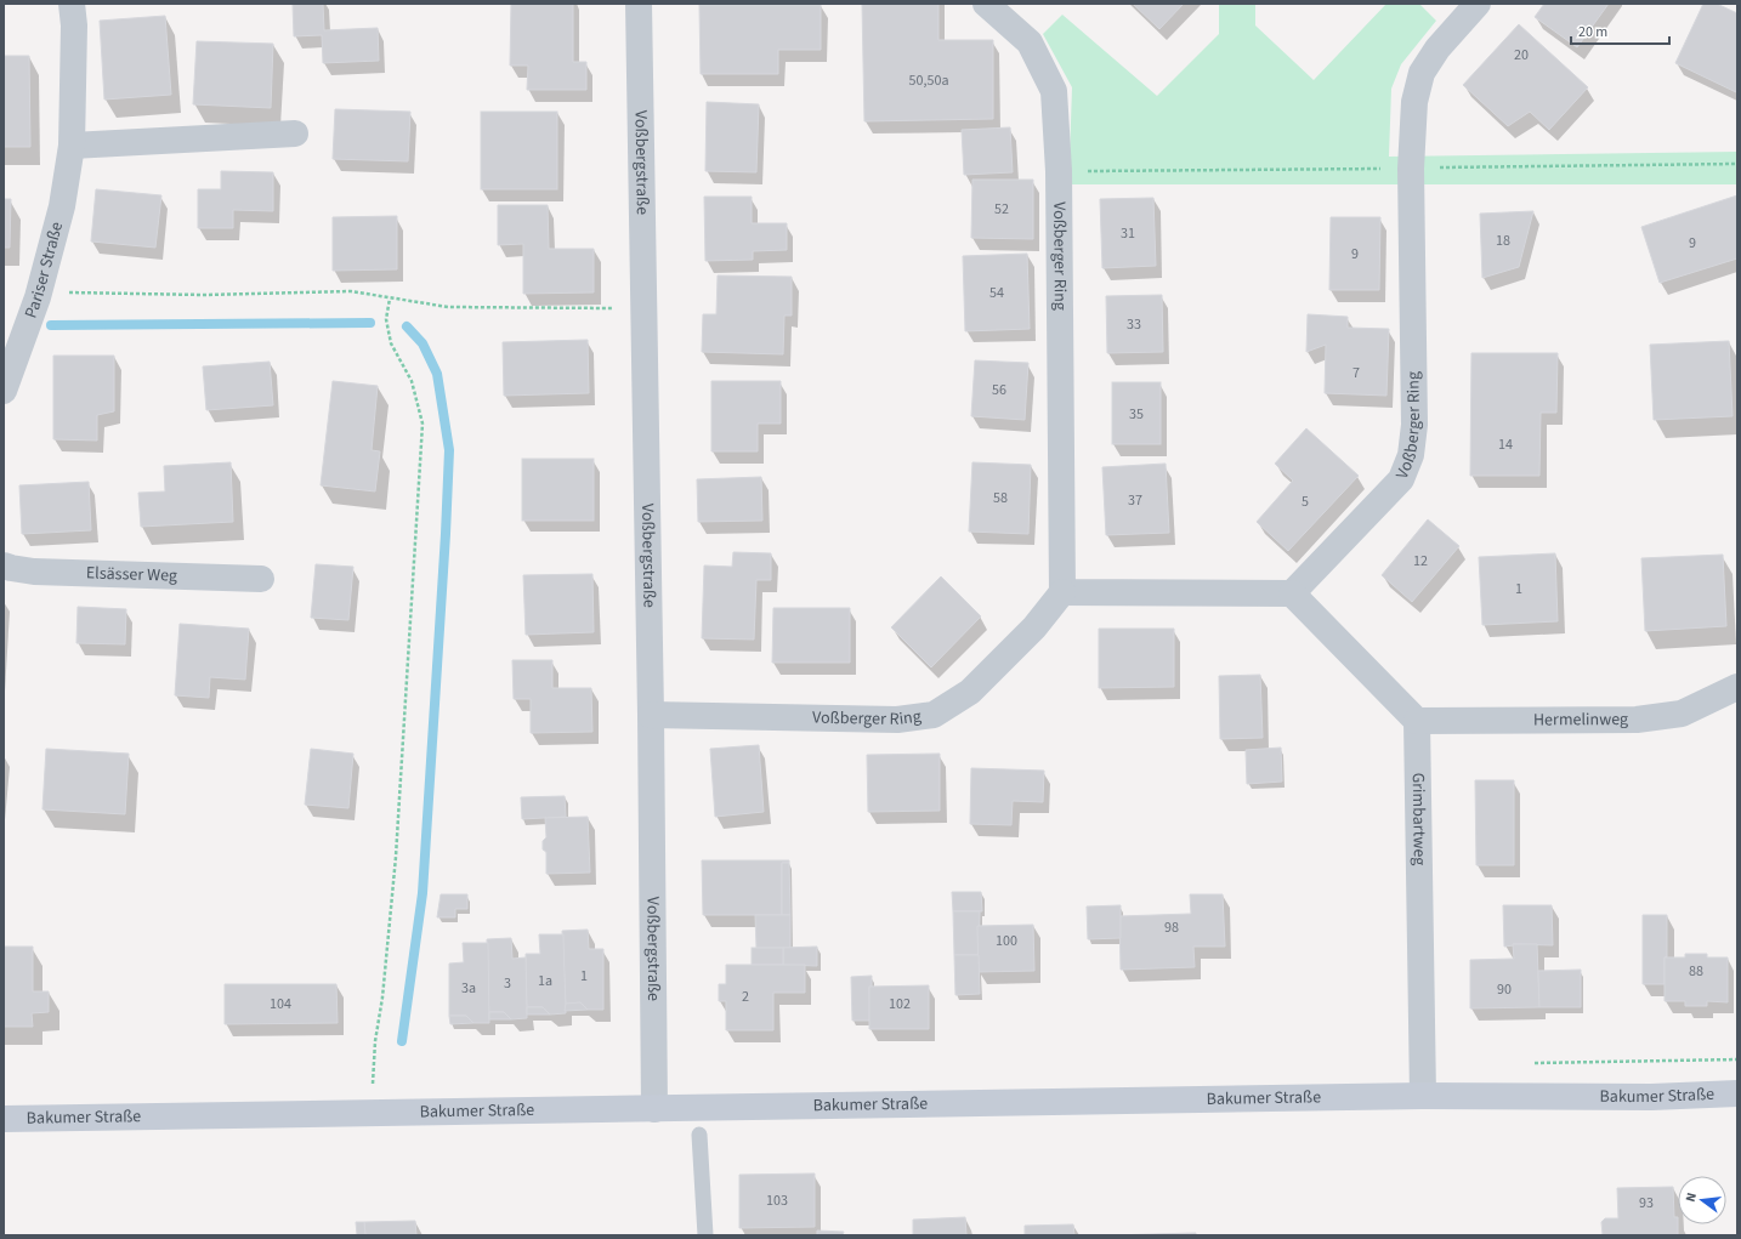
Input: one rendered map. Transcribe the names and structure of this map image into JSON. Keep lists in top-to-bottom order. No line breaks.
{"streets":{"main road":["Bakumer Straße"],"street":["Voßbergstraße","Voßberger Ring","Pariser Straße","Elsässer Weg","Hermelinweg","Grimbartweg"]},"crossings":[["Voßbergstraße","Voßberger Ring"],["Voßbergstraße","Bakumer Straße"],["Hermelinweg","Grimbartweg"],["Grimbartweg","Bakumer Straße"]],"house_numbers":["20","50,50a","52","31","18","9","9","54","33","7","56","35","14","58","37","5","12","1","98","100","88","1","1a","3","3a","90","2","104","102","103","93"],"scale_bar":"20 m","north":"left"}
